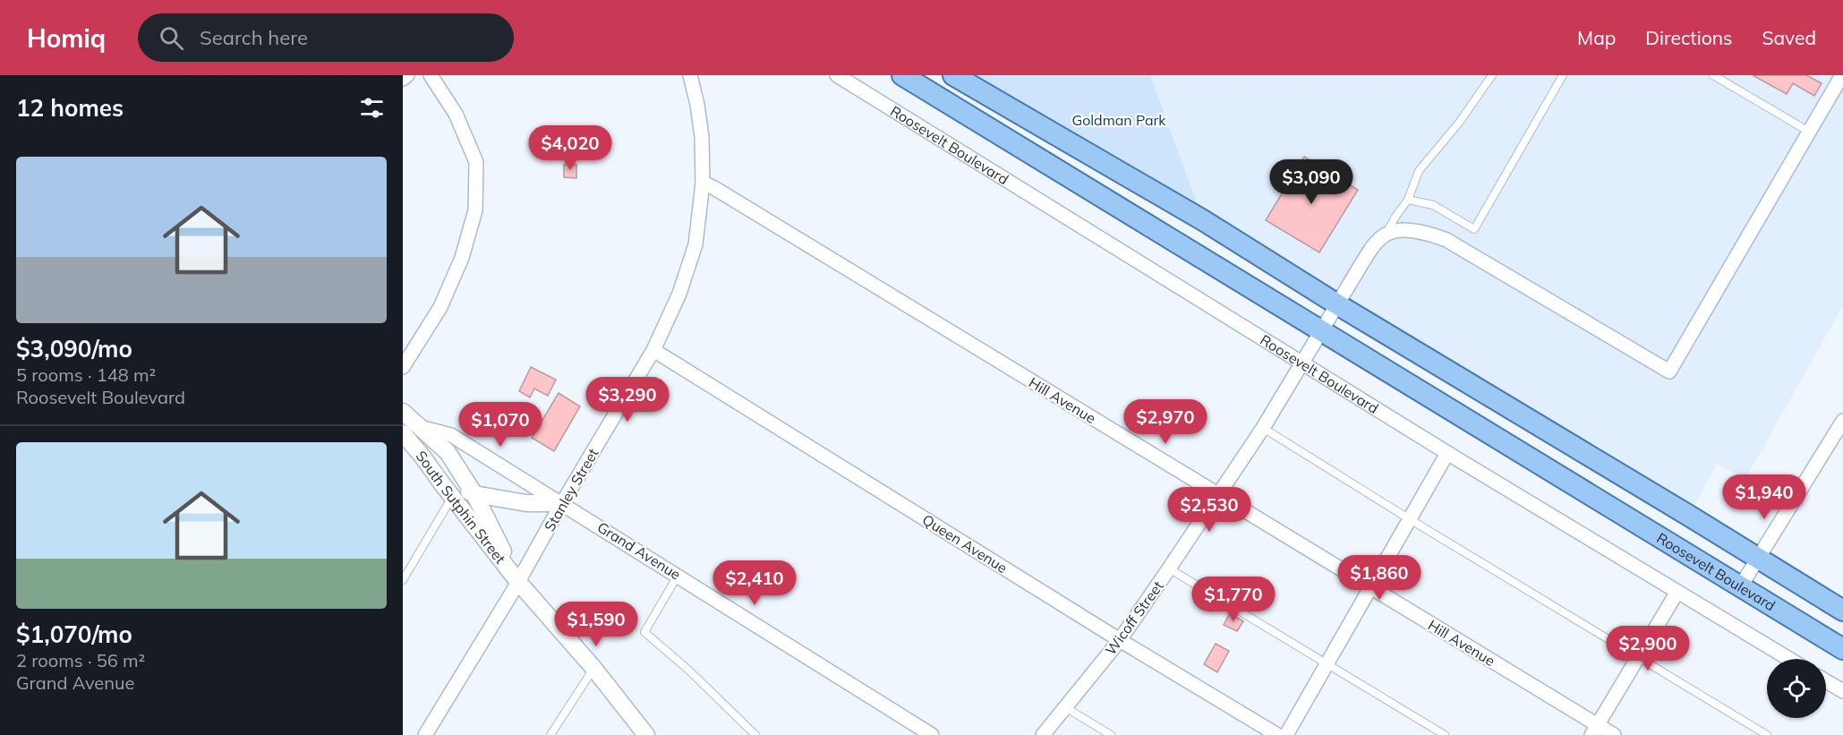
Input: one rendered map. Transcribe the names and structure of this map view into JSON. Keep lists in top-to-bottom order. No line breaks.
{"streets":{"main road":["Roosevelt Boulevard"],"street":["Hill Avenue","Stanley Street","South Sutphin Street","Queen Avenue","Grand Avenue","Wicoff Street"]},"crossings":[["Roosevelt Boulevard","Wicoff Street"],["Hill Avenue","Stanley Street"],["Hill Avenue","Wicoff Street"],["Stanley Street","South Sutphin Street"],["Stanley Street","Queen Avenue"],["Stanley Street","Grand Avenue"],["South Sutphin Street","Grand Avenue"],["Queen Avenue","Wicoff Street"]],"parks":["Goldman Park"],"page":{"header":"Homiq","search":"Search here","nav":["Map","Directions","Saved"],"heading":"12 homes","price":["$4,020","$3,090","$3,290","$2,970","$1,070","$1,940","$2,530","$1,860","$2,410","$1,770","$1,590","$2,900"],"list":[{"name":"$3,090/mo","note":"5 rooms · 148 m² · Roosevelt Boulevard"},{"name":"$1,070/mo","note":"2 rooms · 56 m² · Grand Avenue"}]}}
